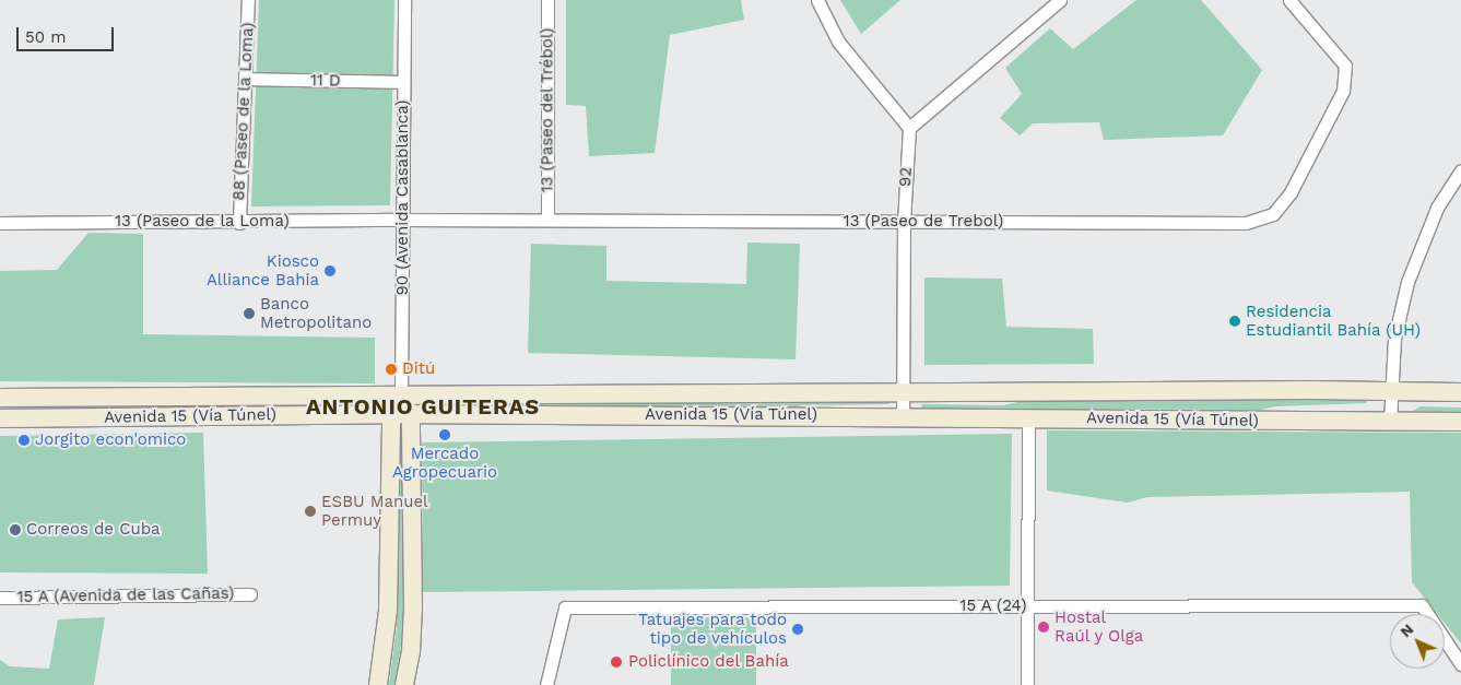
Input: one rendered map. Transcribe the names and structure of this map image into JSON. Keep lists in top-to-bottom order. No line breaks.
{"streets":{"main road":["Avenida 15 (Vía Túnel)"],"street":["11 D","13 (Paseo del Trébol)","88 (Paseo de la Loma)","92","90 (Avenida Casablanca)","13 (Paseo de la Loma)","13 (Paseo de Trebol)","15 A (Avenida de las Cañas)","15 A (24)"]},"crossings":[["11 D","88 (Paseo de la Loma)"],["11 D","90 (Avenida Casablanca)"],["13 (Paseo del Trébol)","13 (Paseo de Trebol)"],["88 (Paseo de la Loma)","13 (Paseo de la Loma)"],["92","13 (Paseo de Trebol)"],["92","Avenida 15 (Vía Túnel)"],["90 (Avenida Casablanca)","13 (Paseo de la Loma)"],["90 (Avenida Casablanca)","13 (Paseo de Trebol)"],["90 (Avenida Casablanca)","Avenida 15 (Vía Túnel)"],["13 (Paseo de la Loma)","13 (Paseo de Trebol)"]],"districts":["ANTONIO GUITERAS"],"places":["Kiosco Alliance Bahia","Banco Metropolitano","Residencia Estudiantil Bahía (UH)","Ditú","Mercado Agropecuario","Jorgito econ'omico","ESBU Manuel Permuy","Correos de Cuba","Hostal Raúl y Olga","Tatuajes para todo tipo de vehículos","Policlínico del Bahía"],"scale_bar":"50 m","north":"top left"}
